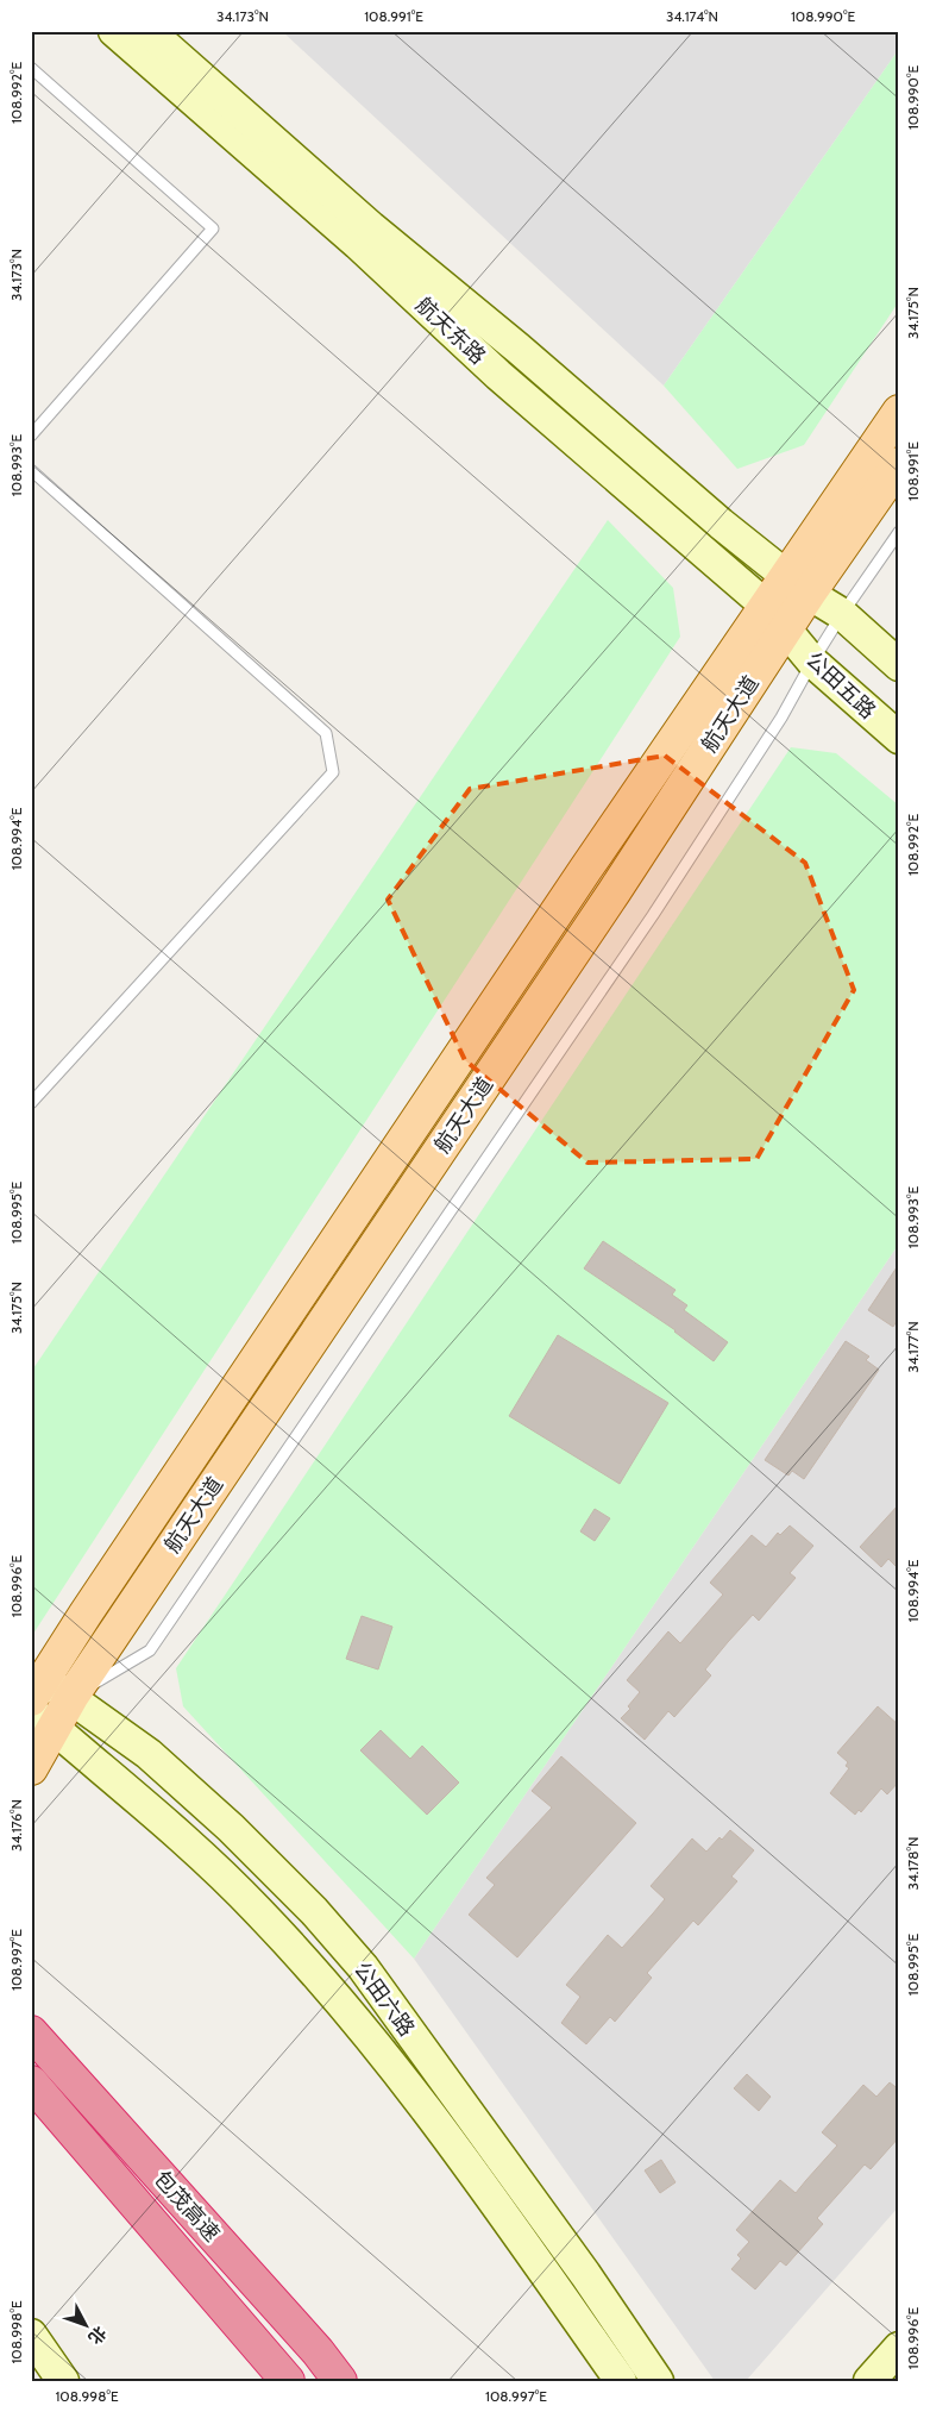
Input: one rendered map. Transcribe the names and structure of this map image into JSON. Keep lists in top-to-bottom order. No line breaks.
{"streets":{"highway":["包茂高速"],"main road":["航天东路","公田五路","航天大道","公田六路"]},"crossings":[["航天东路","公田五路"],["航天东路","航天大道"],["公田五路","航天大道"],["航天大道","公田六路"]],"north":"bottom right","coordinates":["34.173°N","108.991°E","34.174°N","108.990°E","108.992°E","34.175°N","108.993°E","108.994°E","108.995°E","34.177°N","108.996°E","34.176°N","34.178°N","108.997°E","108.998°E"]}
